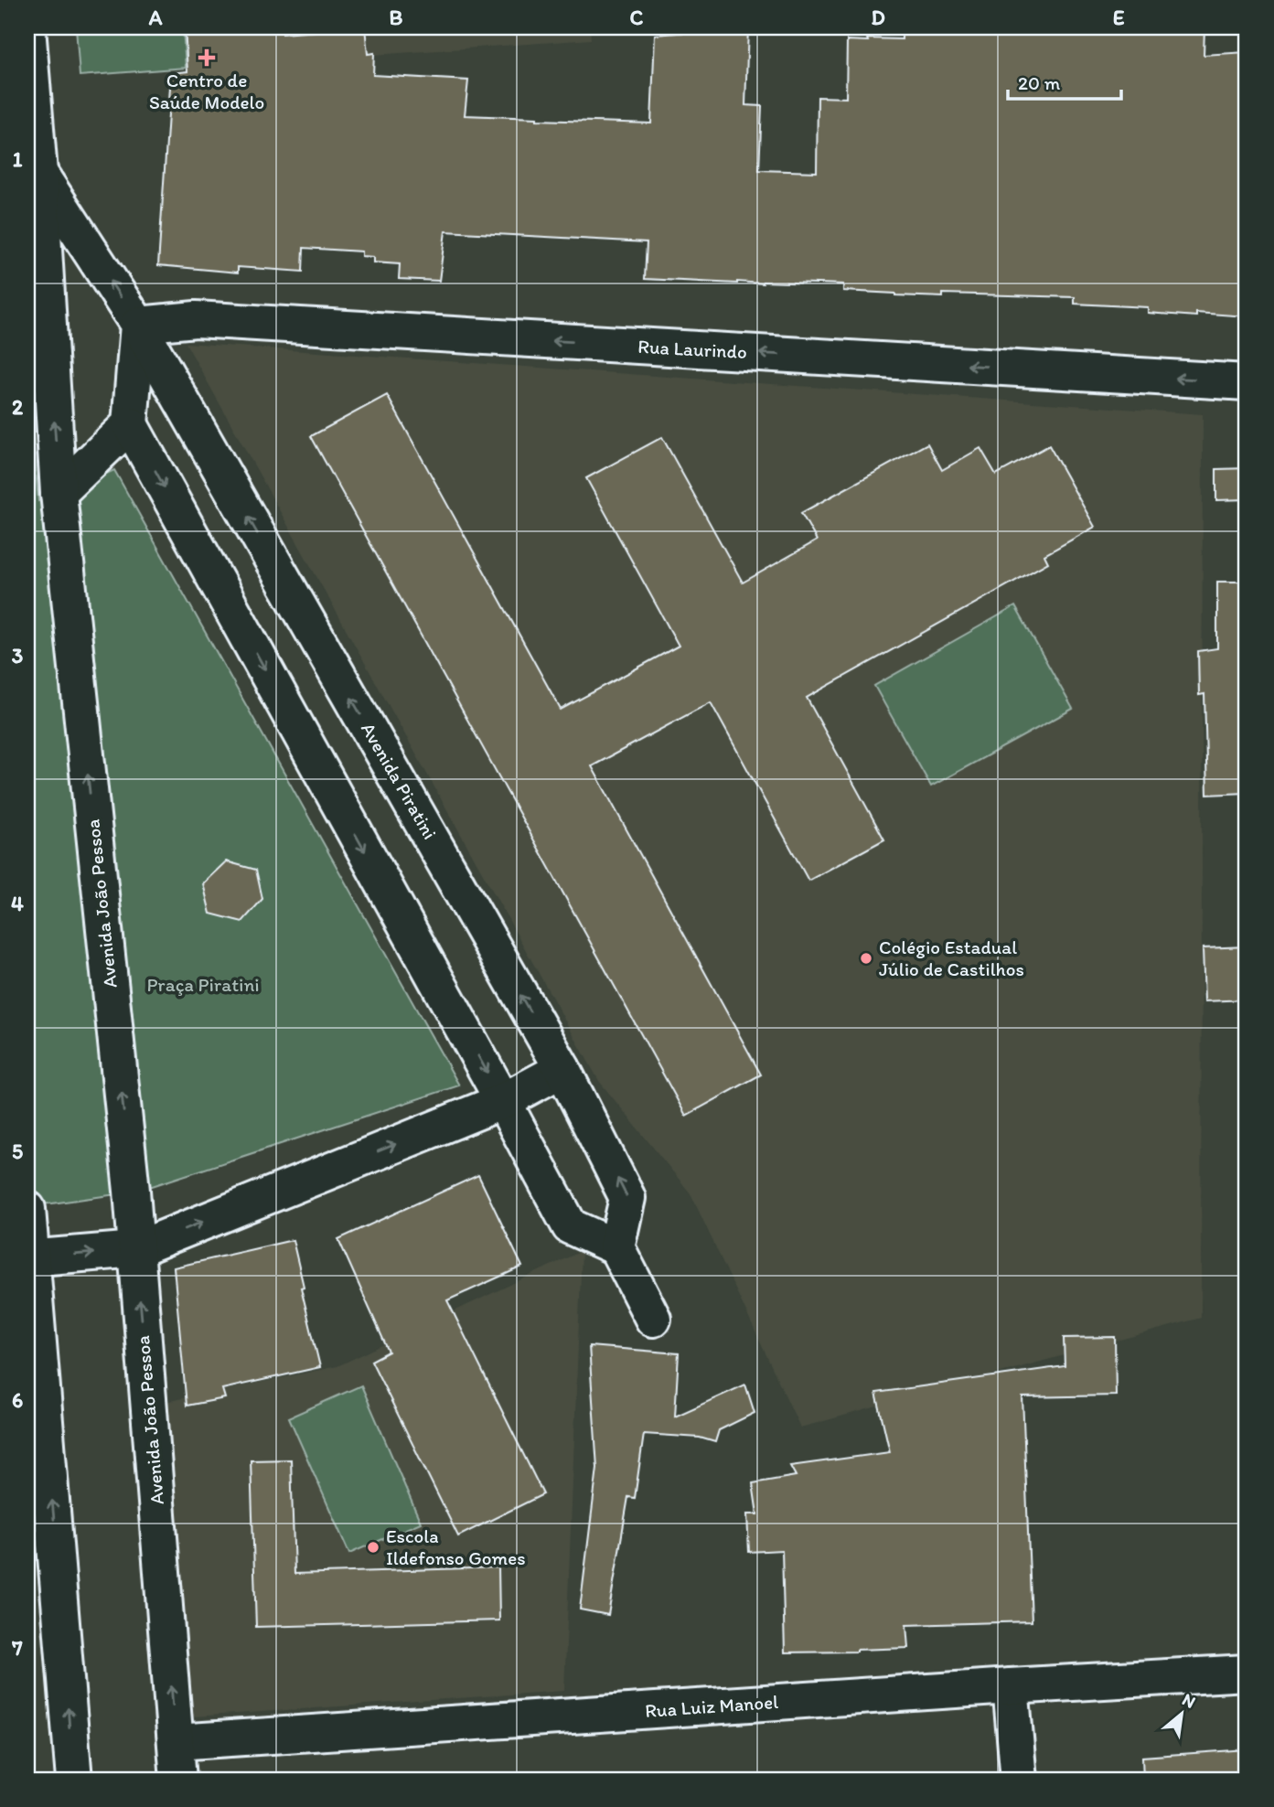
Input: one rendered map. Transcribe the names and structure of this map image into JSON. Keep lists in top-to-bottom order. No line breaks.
{"streets":{"street":["Rua Laurindo","Avenida Piratini","Avenida João Pessoa","Rua Luiz Manoel"]},"crossings":[["Rua Laurindo","Avenida Piratini"],["Avenida Piratini","Avenida João Pessoa"],["Avenida João Pessoa","Rua Luiz Manoel"]],"one_way":["Rua Laurindo"],"parks":["Praça Piratini"],"places":{"health":["Centro de Saúde Modelo"],"other":["Colégio Estadual Júlio de Castilhos","Escola Ildefonso Gomes"]},"scale_bar":"20 m","north":"top right","grid":{"columns":["A","B","C","D","E"],"rows":["1","2","3","4","5","6","7"]}}
